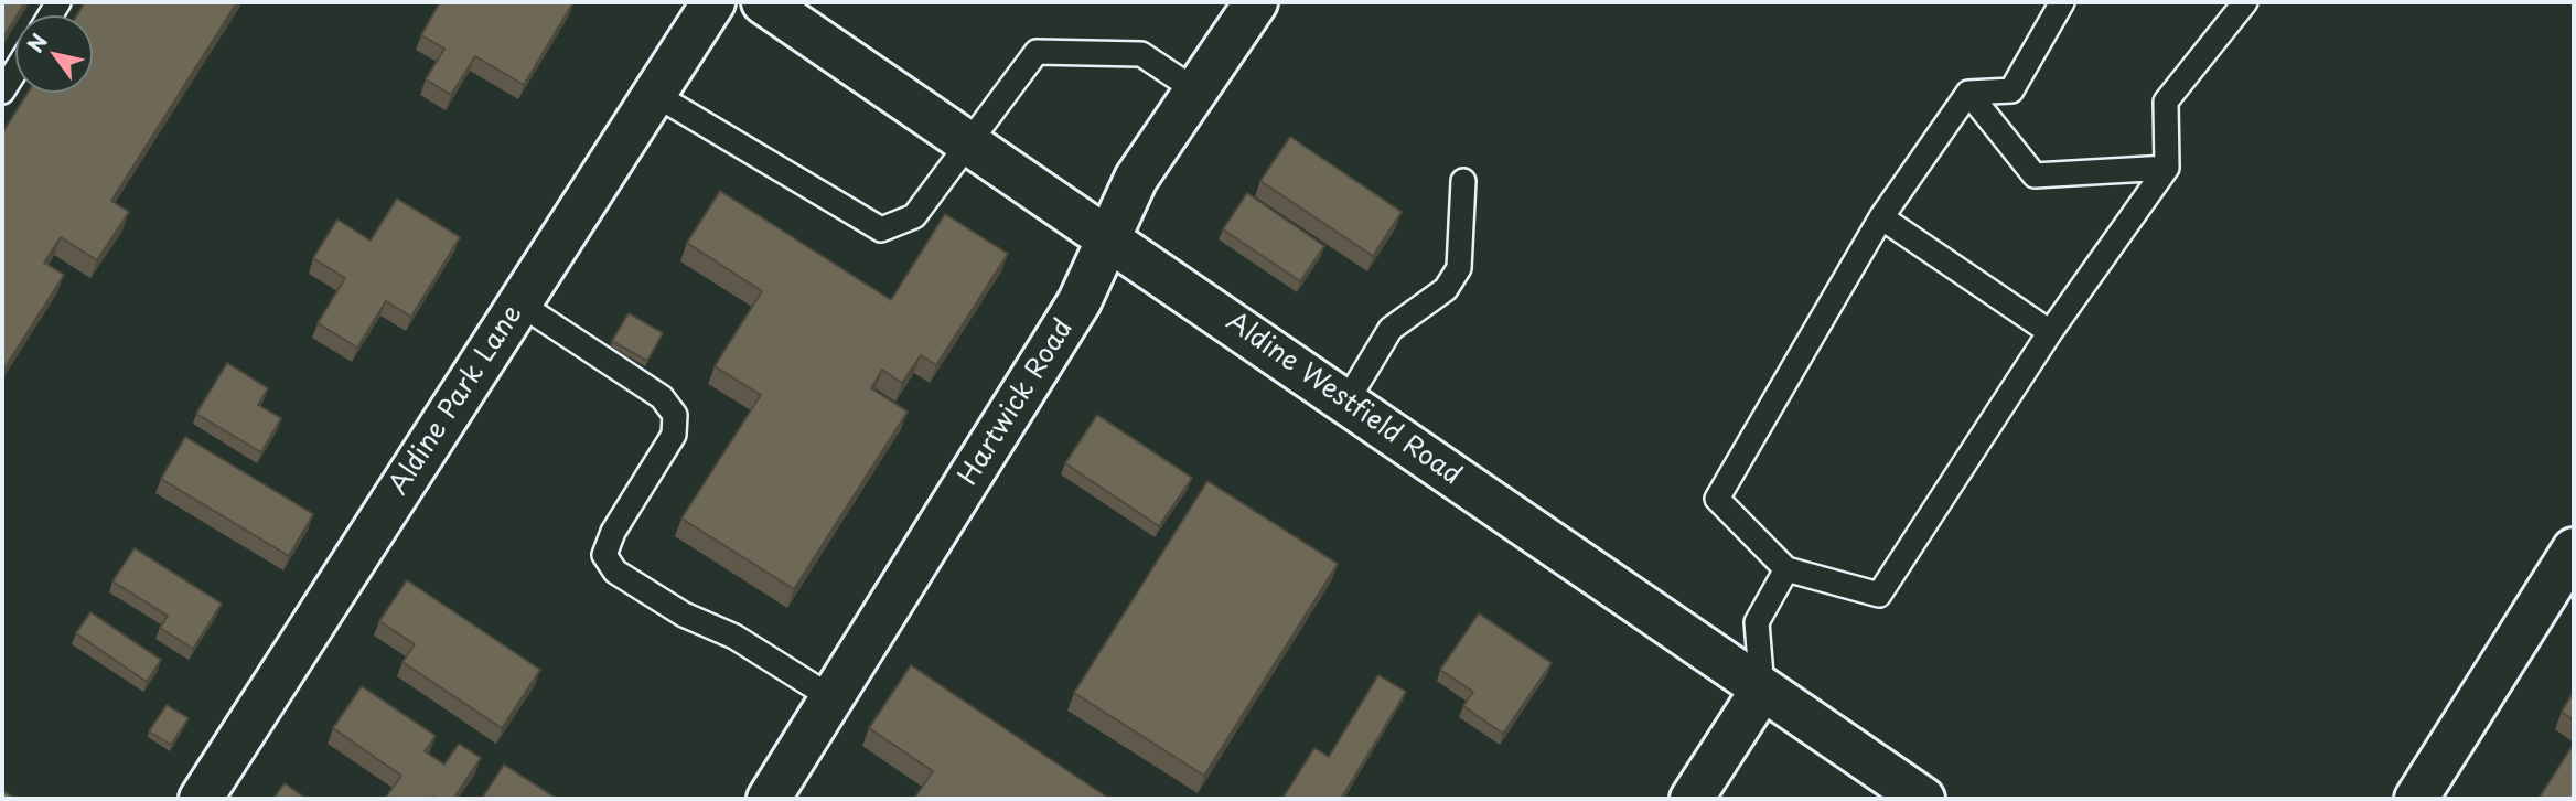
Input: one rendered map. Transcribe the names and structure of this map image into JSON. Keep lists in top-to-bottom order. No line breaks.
{"streets":{"street":["Aldine Westfield Road","Aldine Park Lane","Hartwick Road"]},"crossings":[["Aldine Westfield Road","Hartwick Road"]],"north":"top left"}
